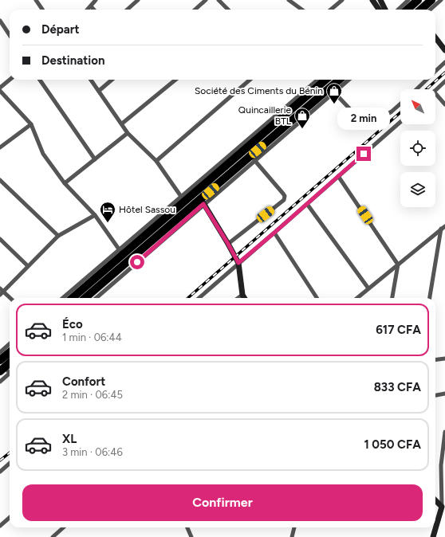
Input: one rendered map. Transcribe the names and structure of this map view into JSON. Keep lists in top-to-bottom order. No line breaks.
{"places":{"shop":["Société des Ciments du Bénin","Quincaillerie BTL"],"hotel":["Hôtel Sassou"]},"north":"top left","page":{"banner":["Départ","Destination"],"bubble":"2 min","list":[{"name":"Éco","note":"1 min · 06:44","value":"617 CFA"},{"name":"Confort","note":"2 min · 06:45","value":"833 CFA"},{"name":"XL","note":"3 min · 06:46","value":"1 050 CFA"}],"buttons":"Confirmer"}}
